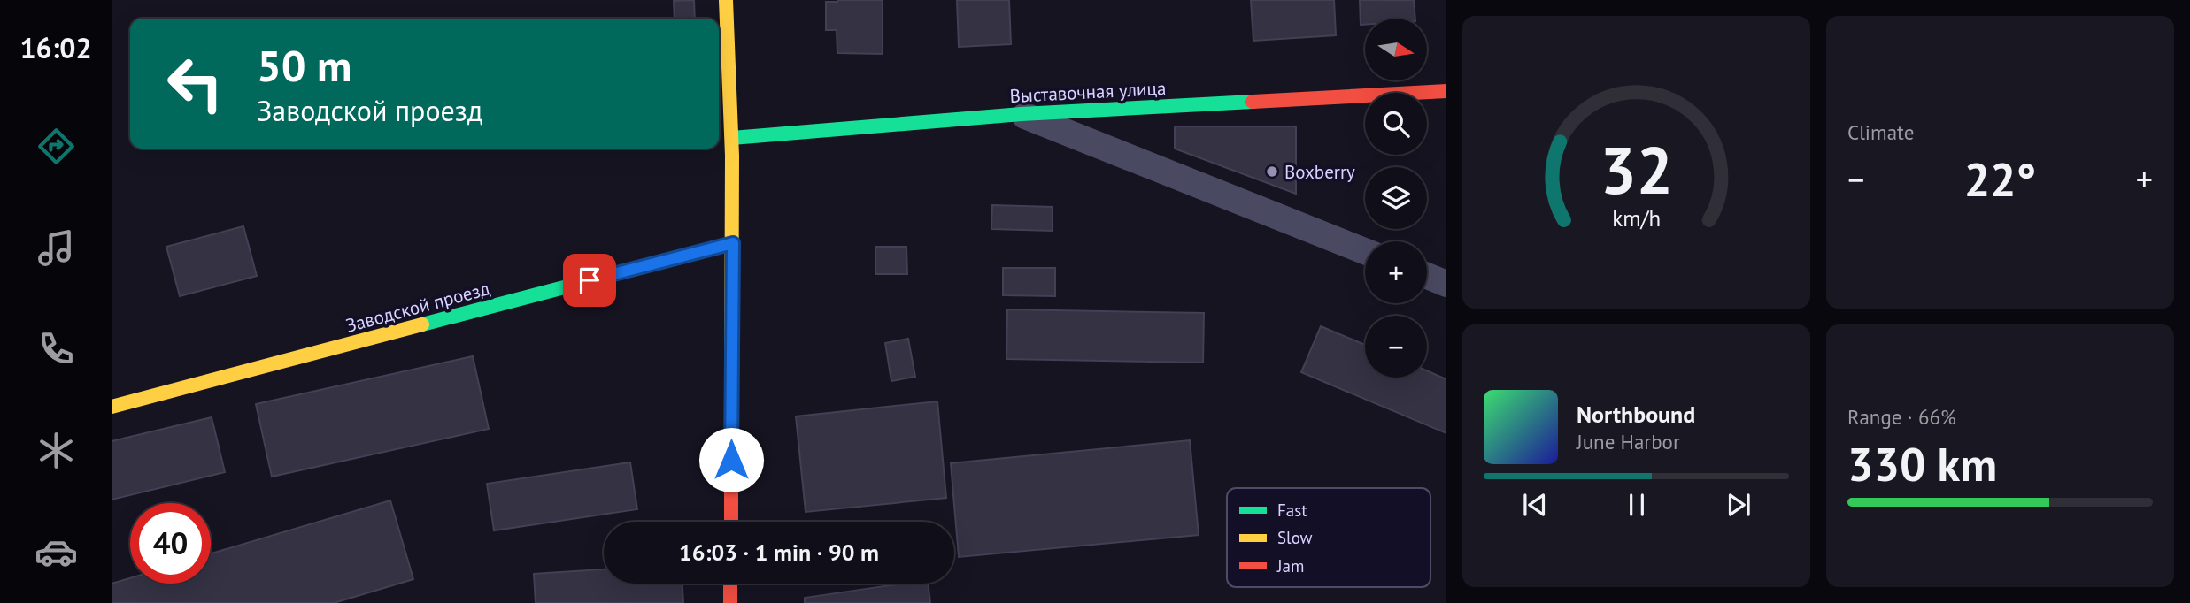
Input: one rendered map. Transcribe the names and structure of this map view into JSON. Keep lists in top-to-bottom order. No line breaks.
{"streets":{"street":["Выставочная улица","Заводской проезд"]},"places":["Boxberry"],"legend":["Fast","Slow","Jam"],"north":"right","page":{"tabs":"16:02","tile":["Climate",["Range · 66%","330 km"]],"map_buttons":["+","−"],"turn":["50 m","Заводской проезд"],"heat":["−","22°","+"],"song":["Northbound","June Harbor"],"limit":"40","trip":"16:03 · 1 min · 90 m","gauge":["32","km/h"]}}
